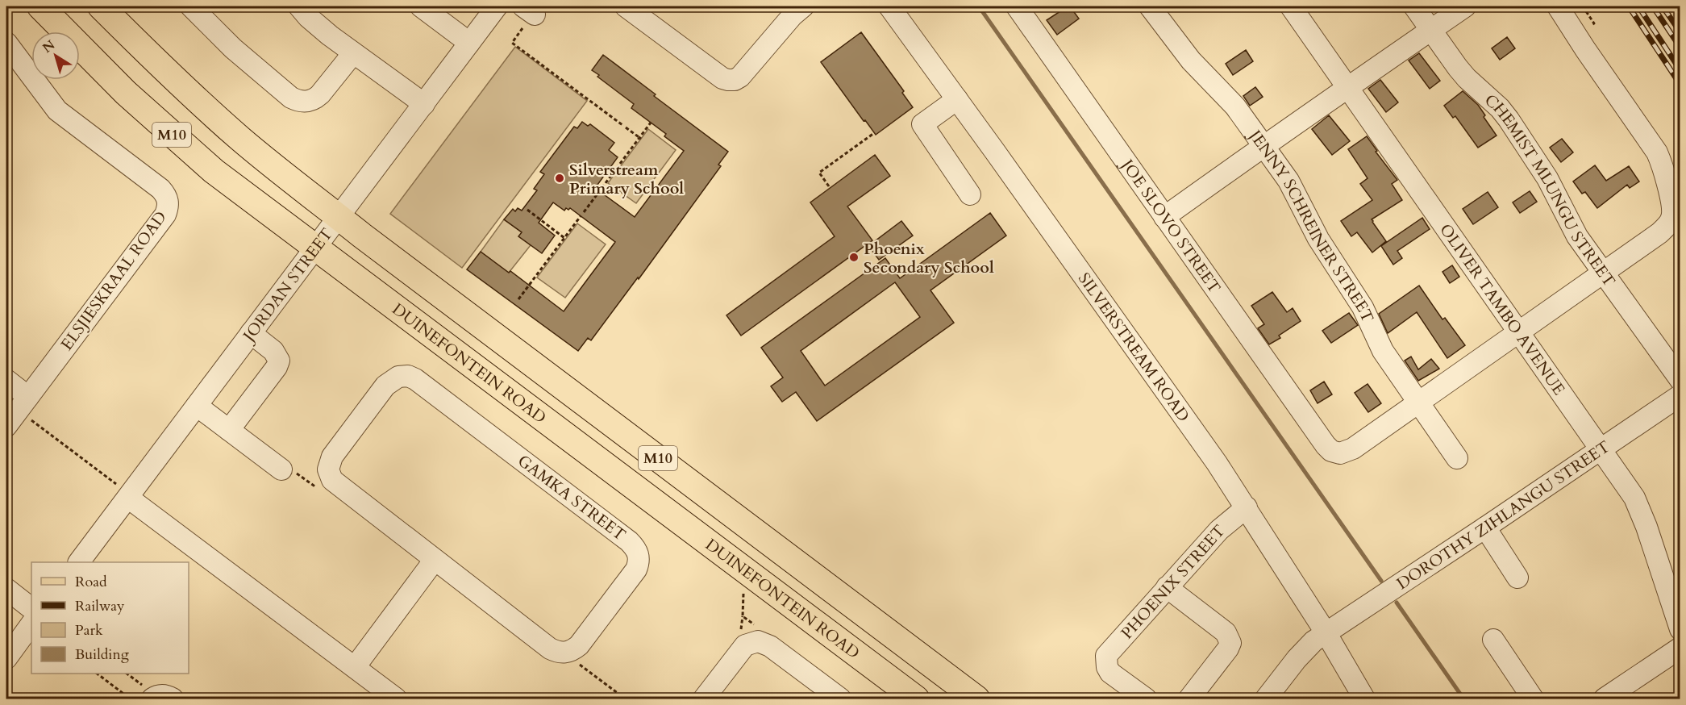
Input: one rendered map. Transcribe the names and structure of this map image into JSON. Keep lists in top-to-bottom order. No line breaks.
{"streets":{"main road":["M10","DUINEFONTEIN ROAD"],"street":["CHEMIST MLUNGU STREET","JOE SLOVO STREET","JENNY SCHREINER STREET","ELSJIESKRAAL ROAD","JORDAN STREET","OLIVER TAMBO AVENUE","SILVERSTREAM ROAD","GAMKA STREET","DOROTHY ZIHLANGU STREET","PHOENIX STREET"]},"crossings":[["M10","JORDAN STREET"],["JOE SLOVO STREET","JENNY SCHREINER STREET"],["JORDAN STREET","DUINEFONTEIN ROAD"],["OLIVER TAMBO AVENUE","DOROTHY ZIHLANGU STREET"],["SILVERSTREAM ROAD","DOROTHY ZIHLANGU STREET"],["SILVERSTREAM ROAD","PHOENIX STREET"]],"places":["Silverstream Primary School","Phoenix Secondary School"],"legend":["Road","Railway","Park","Building"],"north":"top left"}
